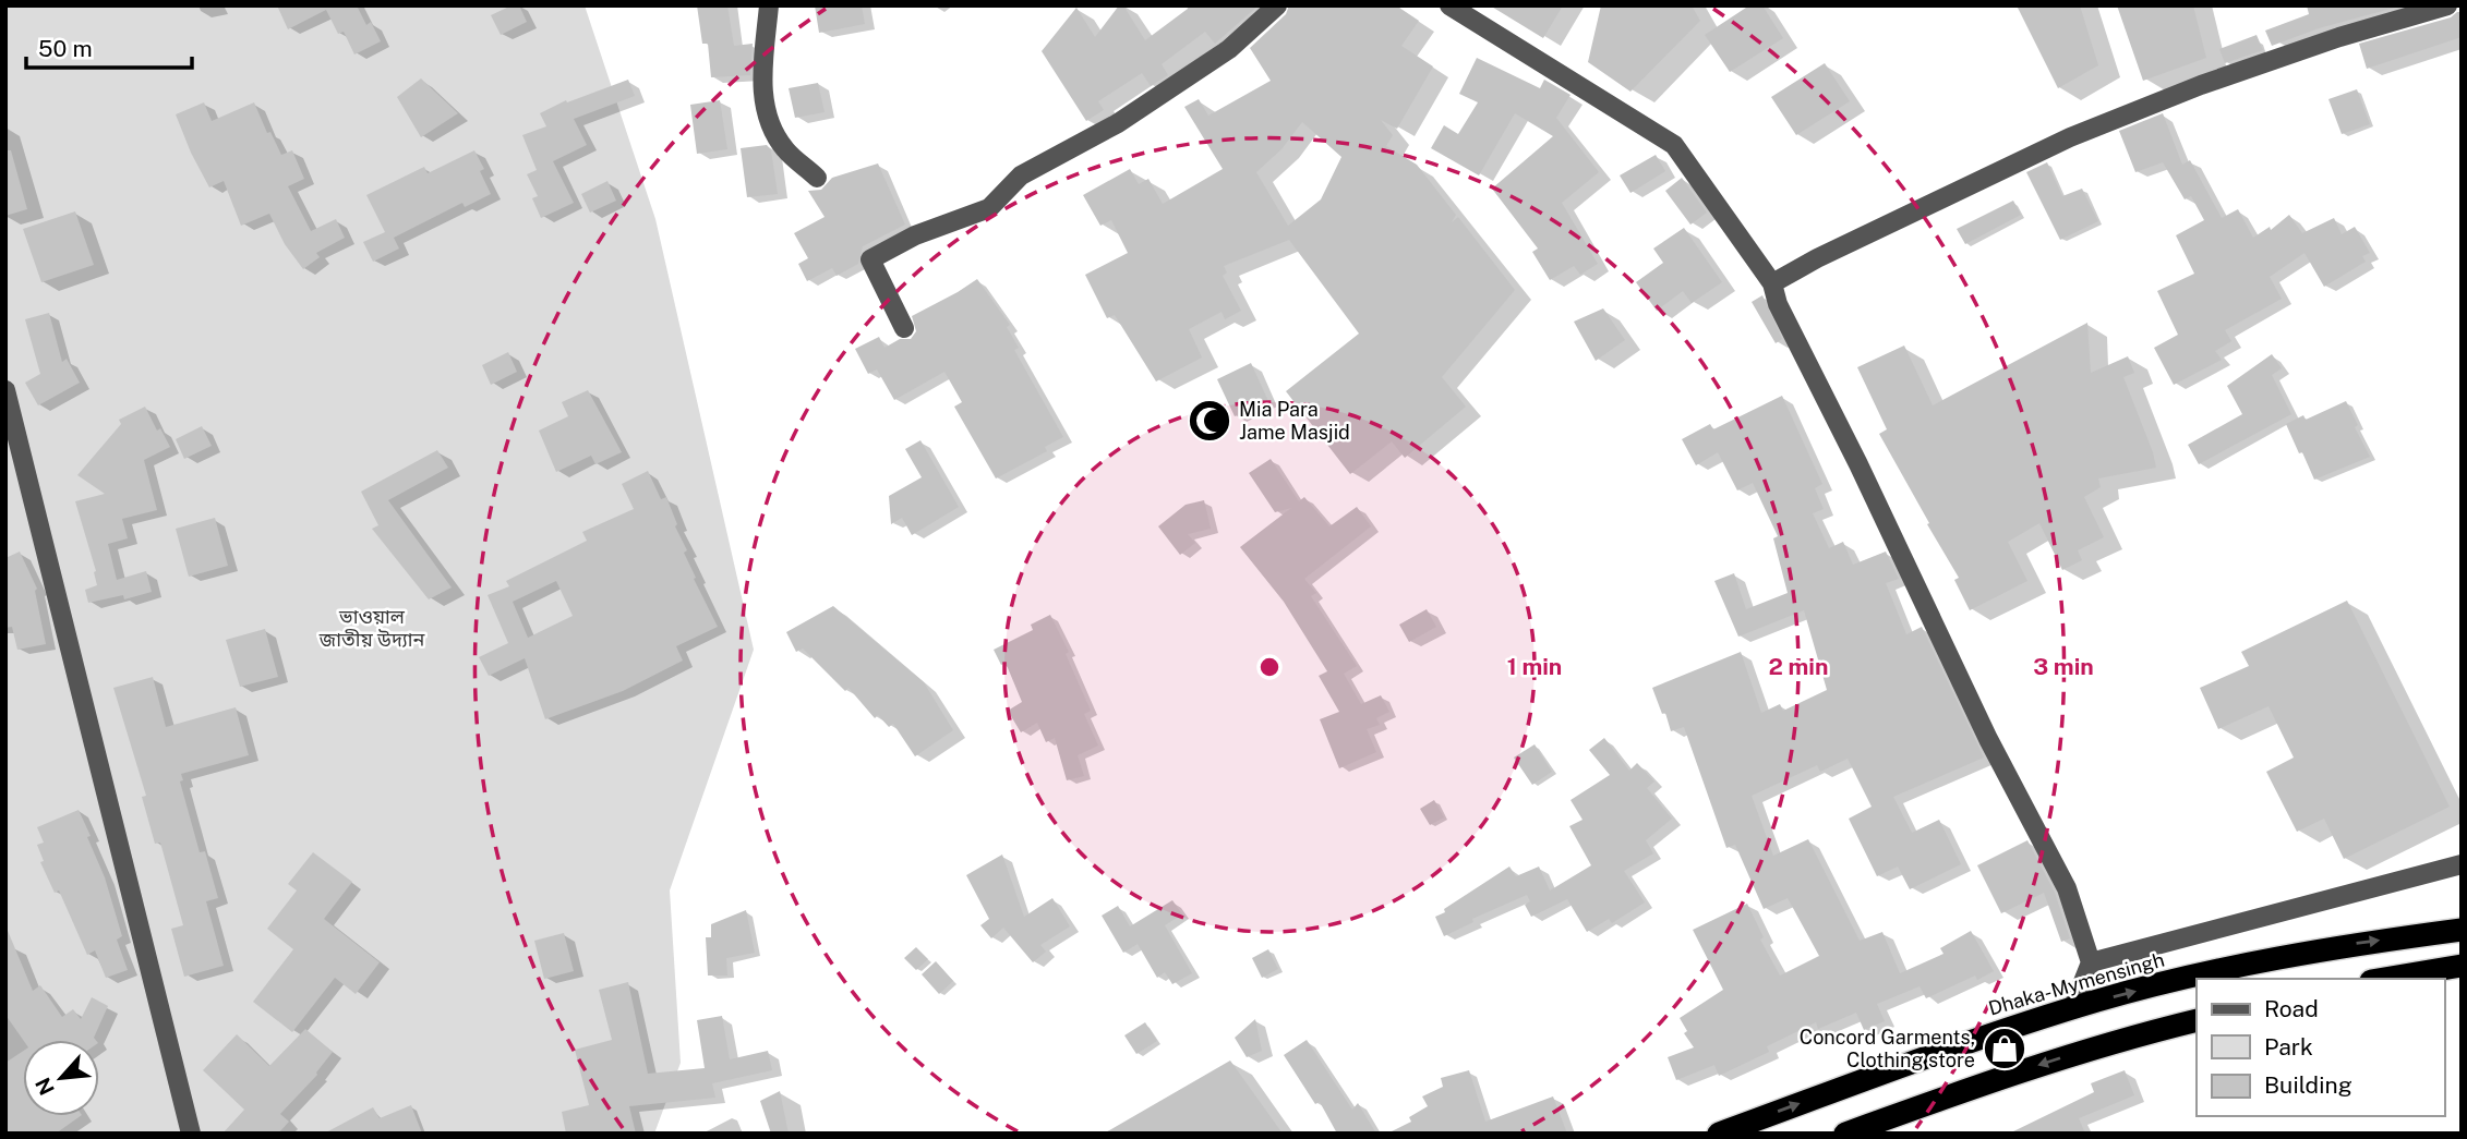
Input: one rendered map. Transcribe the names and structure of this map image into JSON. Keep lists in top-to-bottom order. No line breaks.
{"streets":{"highway":["Dhaka-Mymensingh"]},"parks":["ভাওয়াল জাতীয় উদ্যান"],"places":{"mosque":["Mia Para Jame Masjid"],"shop":["Concord Garments, Clothing store"]},"legend":["Road","Park","Building"],"scale_bar":"50 m","north":"bottom left","rings":["1 min","2 min","3 min"]}
